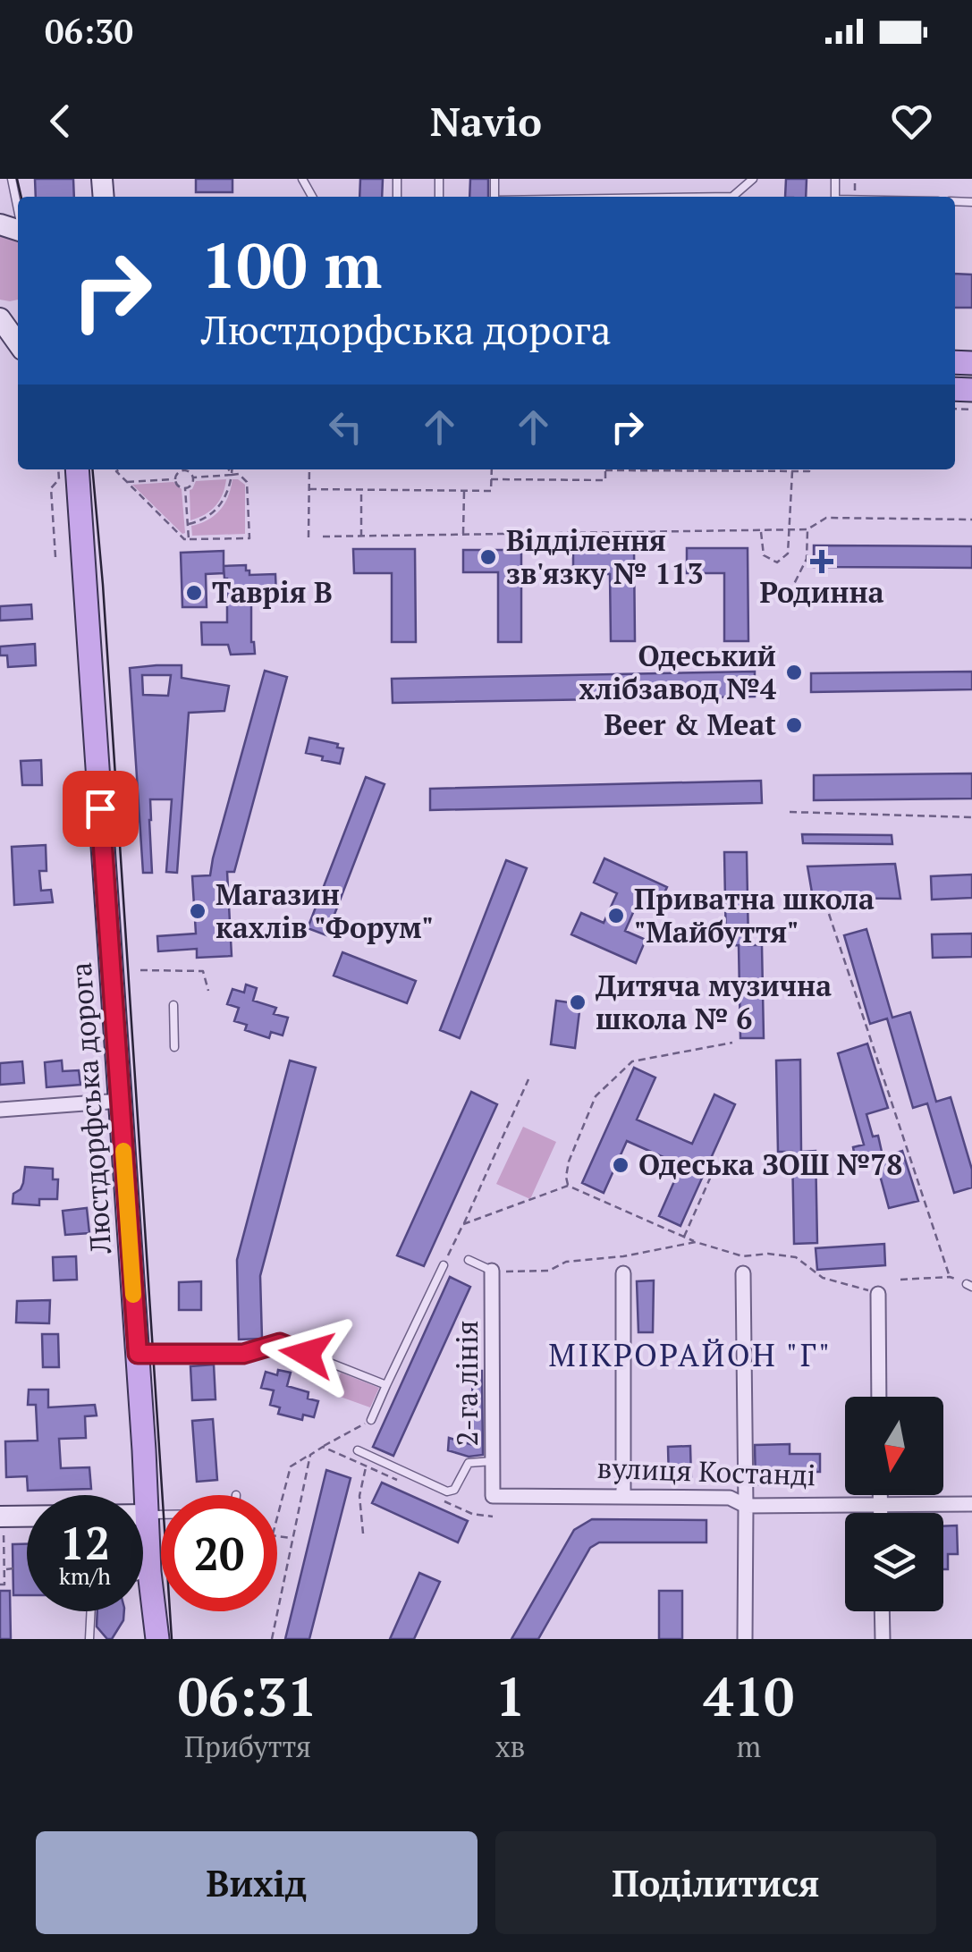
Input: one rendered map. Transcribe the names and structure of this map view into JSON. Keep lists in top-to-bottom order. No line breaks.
{"streets":{"main road":["Люстдорфська дорога"],"street":["2-га лінія","вулиця Костанді"]},"crossings":[["2-га лінія","вулиця Костанді"]],"districts":["МІКРОРАЙОН \"Г\""],"places":{"other":["Відділення зв'язку № 113","Таврія В","Одеський хлібзавод №4","Beer & Meat","Магазин кахлів \"Форум\"","Приватна школа \"Майбуття\"","Дитяча музична школа № 6","Одеська ЗОШ №78"],"health":["Родинна"]},"north":"bottom","page":{"status":"06:30","header":"Navio","turn":["100 m","Люстдорфська дорога"],"speed":"12 km/h","limit":"20","eta":["06:31","Прибуття","1","хв","410","m"],"buttons":["Вихід","Поділитися"]}}
